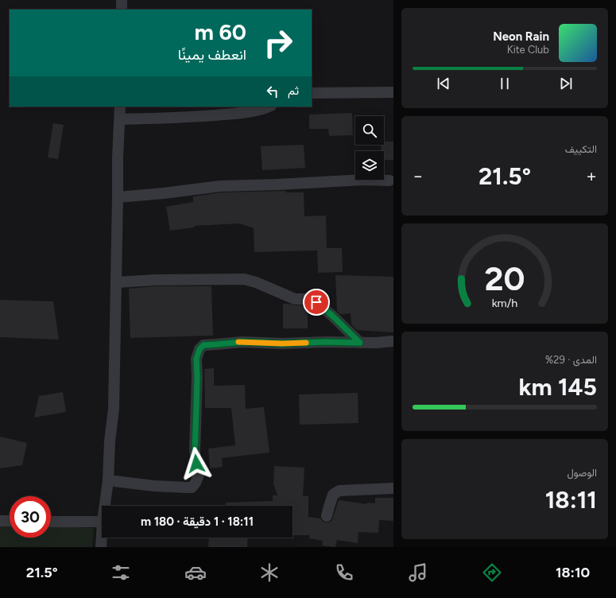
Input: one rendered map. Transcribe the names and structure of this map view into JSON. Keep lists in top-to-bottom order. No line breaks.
{"page":{"turn":["60 m","انعطف يمينًا"],"song":["Neon Rain","Kite Club"],"then":"ثم","tile":["التكييف",["المدى · 29%","145 km"],["الوصول","18:11"]],"heat":["−","21.5°","+"],"limit":"30","trip":"18:11 · 1 دقيقة · 180 m","tabs":["18:10","21.5°"],"gauge":["20","km/h"]}}
